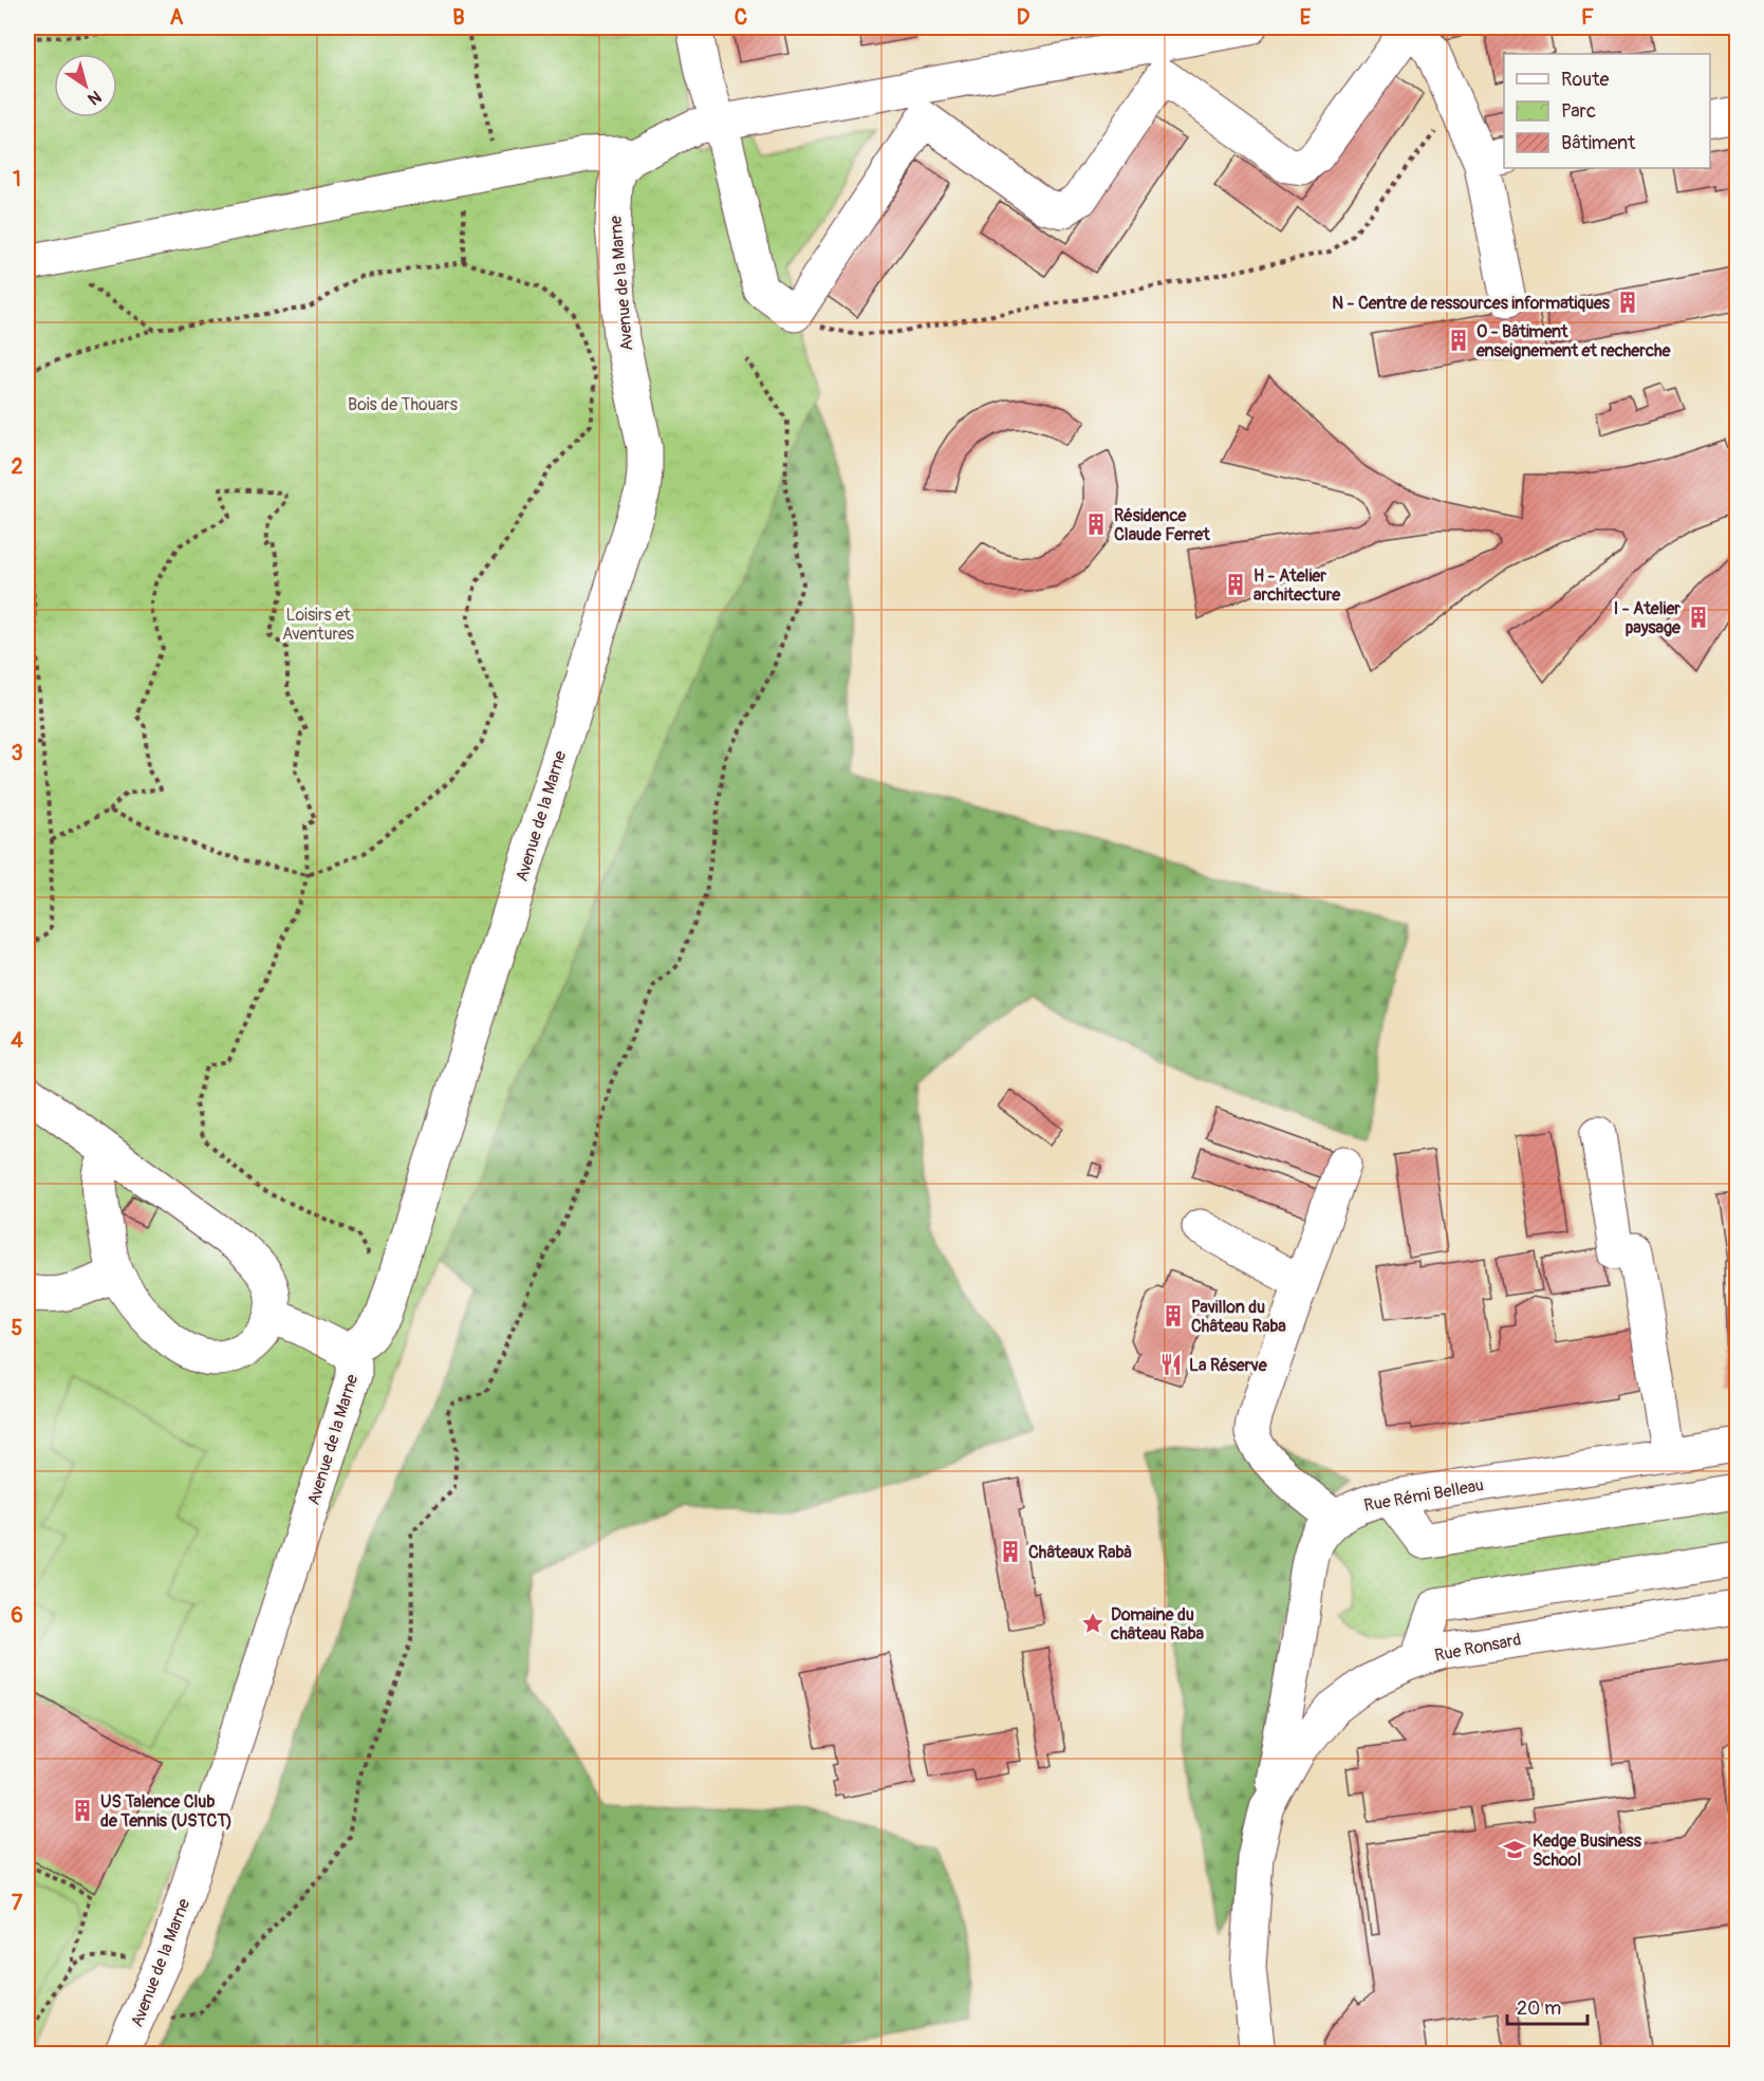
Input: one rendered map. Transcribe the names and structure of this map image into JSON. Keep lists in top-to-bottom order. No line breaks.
{"streets":{"street":["Avenue de la Marne","Rue Rémi Belleau","Rue Ronsard"]},"crossings":[["Rue Rémi Belleau","Rue Ronsard"]],"parks":["Bois de Thouars","Loisirs et Aventures"],"places":{"building":["N - Centre de ressources informatiques","O - Bâtiment enseignement et recherche","Résidence Claude Ferret","H - Atelier architecture","I - Atelier paysage","Pavillon du Château Raba","Châteaux Rabà","US Talence Club de Tennis (USTCT)"],"restaurant":["La Réserve"],"place":["Domaine du château Raba"],"school or university":["Kedge Business School"]},"legend":["Route","Parc","Bâtiment"],"scale_bar":"20 m","north":"bottom right","grid":{"columns":["A","B","C","D","E","F"],"rows":["1","2","3","4","5","6","7"]}}
